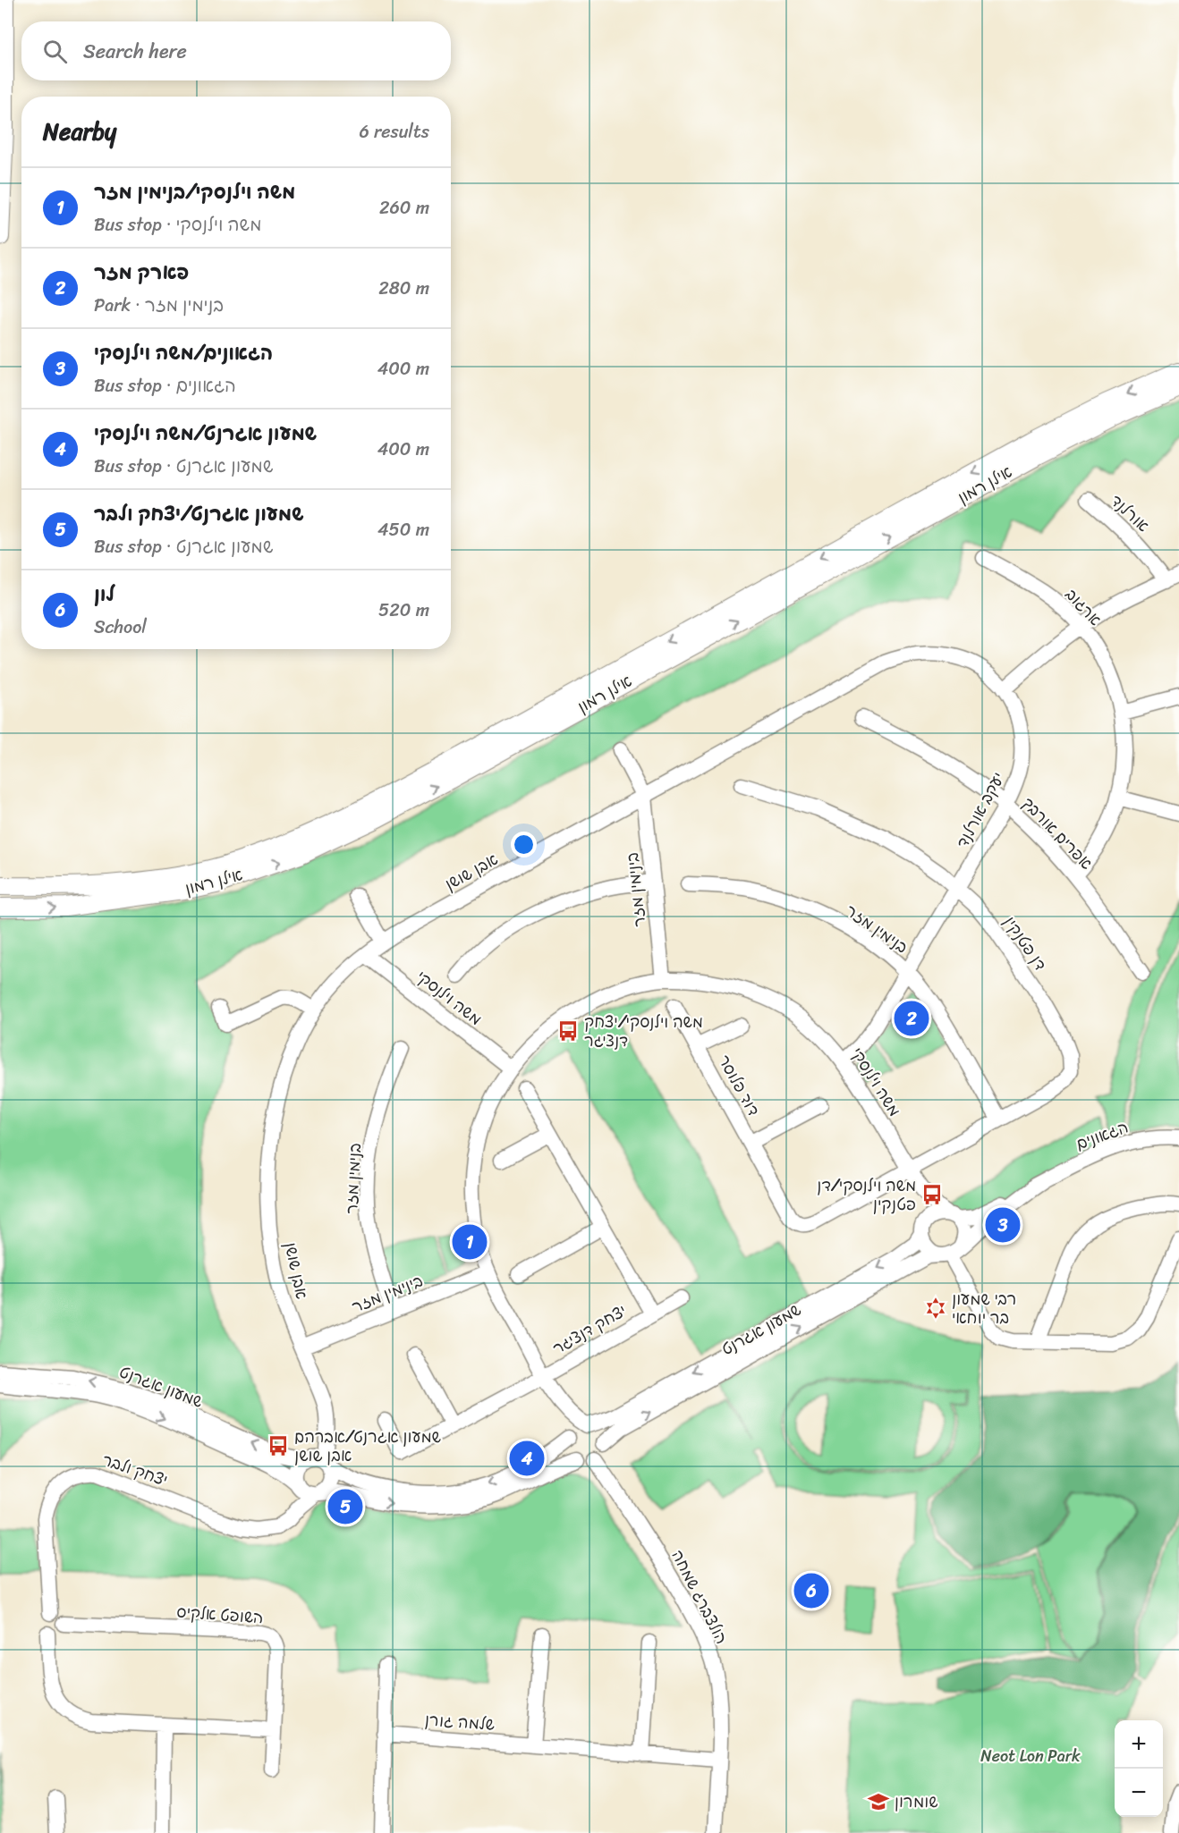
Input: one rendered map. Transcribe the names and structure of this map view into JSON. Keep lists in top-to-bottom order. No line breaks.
{"streets":{"main road":["אילן רמון"],"street":["אורלנד","ארגוב","יעקב אורלנד","אפרים אורבך","אבן שושן","בינימין מזר","בנימין מזר","דן פטנקין","משה וילנסקי","דוד פלוסר","הגאונים","יצחק דנציגר","שמעון אגרנט","יצחק ולבר","הולצברג שמחה","השופט אלקיס","שלמה גורן"]},"crossings":[["ארגוב","אפרים אורבך"],["יעקב אורלנד","אפרים אורבך"],["יעקב אורלנד","אבן שושן"],["יעקב אורלנד","בינימין מזר"],["יעקב אורלנד","בנימין מזר"],["יעקב אורלנד","דן פטנקין"],["יעקב אורלנד","משה וילנסקי"],["אבן שושן","בינימין מזר"],["אבן שושן","משה וילנסקי"],["אבן שושן","שמעון אגרנט"],["אבן שושן","יצחק ולבר"],["בינימין מזר","בנימין מזר"],["בינימין מזר","משה וילנסקי"],["בנימין מזר","דן פטנקין"],["דן פטנקין","משה וילנסקי"],["דן פטנקין","דוד פלוסר"],["משה וילנסקי","דוד פלוסר"],["משה וילנסקי","הגאונים"],["משה וילנסקי","יצחק דנציגר"],["משה וילנסקי","שמעון אגרנט"],["משה וילנסקי","הולצברג שמחה"],["הגאונים","שמעון אגרנט"],["שמעון אגרנט","יצחק ולבר"],["שמעון אגרנט","הולצברג שמחה"],["יצחק ולבר","השופט אלקיס"],["הולצברג שמחה","שלמה גורן"]],"parks":["Neot Lon Park"],"places":{"bus stop":["משה וילנסקי/יצחק דנציגר","משה וילנסקי/דן פטנקין","שמעון אגרנט/אברהם אבן שושן"],"synagogue":["רבי שמעון בר יוחאי"],"school or university":["שומרון"]},"page":{"search":"Search here","heading":["Nearby","6 results"],"list":[{"mark":"1","name":"משה וילנסקי/בנימין מזר","note":"Bus stop · משה וילנסקי","value":"260 m"},{"mark":"2","name":"פארק מזר","note":"Park · בנימין מזר","value":"280 m"},{"mark":"3","name":"הגאונים/משה וילנסקי","note":"Bus stop · הגאונים","value":"400 m"},{"mark":"4","name":"שמעון אגרנט/משה וילנסקי","note":"Bus stop · שמעון אגרנט","value":"400 m"},{"mark":"5","name":"שמעון אגרנט/יצחק ולבר","note":"Bus stop · שמעון אגרנט","value":"450 m"},{"mark":"6","name":"לון","note":"School","value":"520 m"}],"pins":["2","3","1","4","5","6"],"map_buttons":["+","−"]}}
